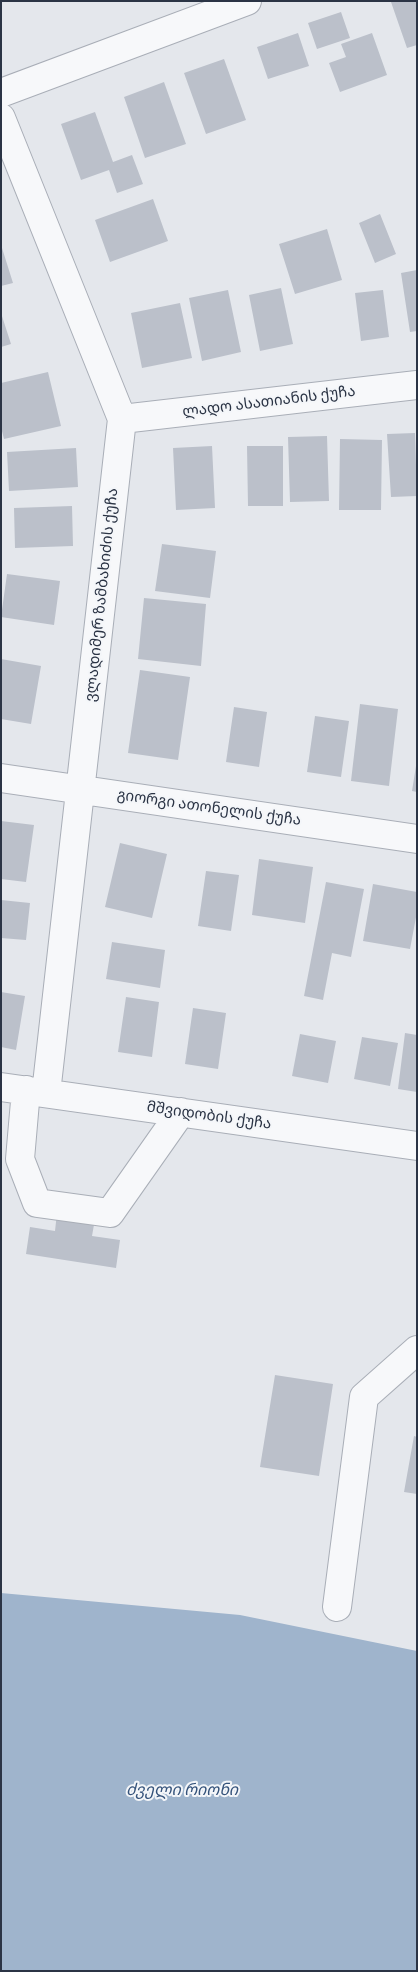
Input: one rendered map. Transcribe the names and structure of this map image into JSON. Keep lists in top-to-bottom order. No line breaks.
{"streets":{"street":["ლადო ასათიანის ქუჩა","ვლადიმერ ზამბახიძის ქუჩა","გიორგი ათონელის ქუჩა","მშვიდობის ქუჩა"]},"crossings":[["ლადო ასათიანის ქუჩა","ვლადიმერ ზამბახიძის ქუჩა"],["ვლადიმერ ზამბახიძის ქუჩა","გიორგი ათონელის ქუჩა"],["ვლადიმერ ზამბახიძის ქუჩა","მშვიდობის ქუჩა"]],"water":["ძველი რიონი"]}
